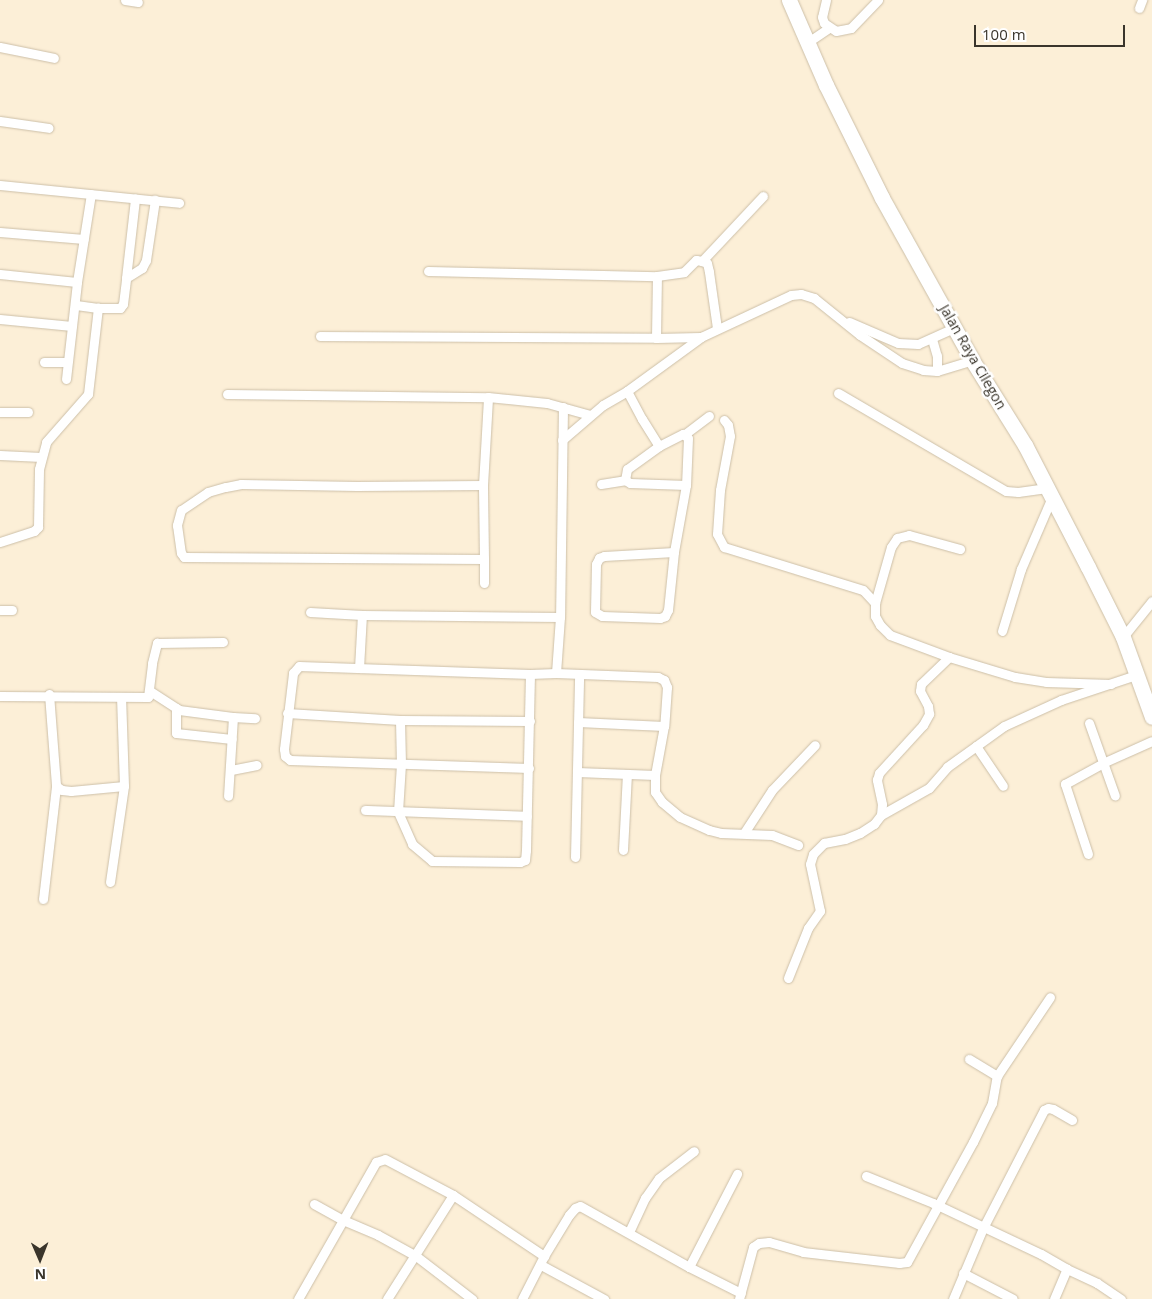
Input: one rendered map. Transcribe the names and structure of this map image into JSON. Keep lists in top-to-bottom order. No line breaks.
{"streets":{"highway":["Jalan Raya Cilegon"]},"scale_bar":"100 m","north":"bottom"}
